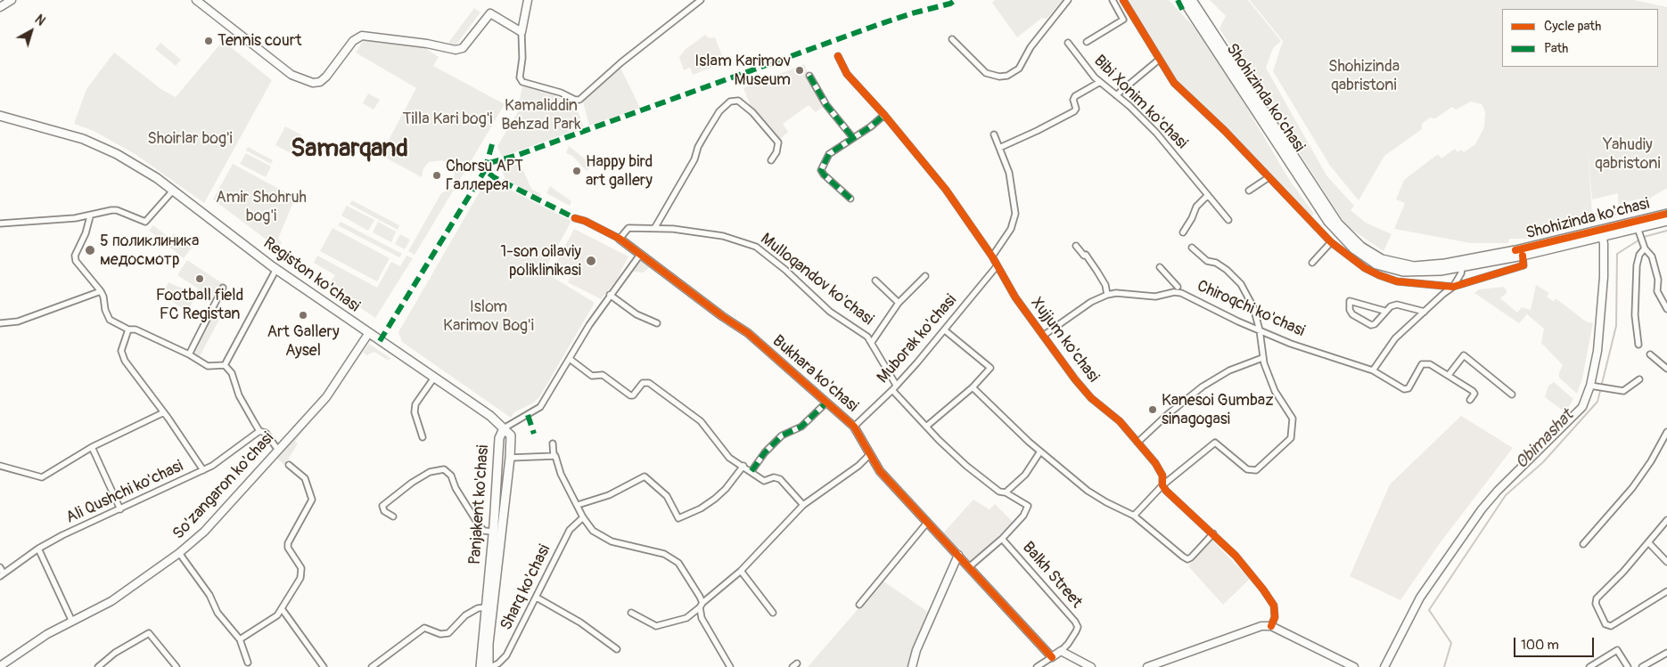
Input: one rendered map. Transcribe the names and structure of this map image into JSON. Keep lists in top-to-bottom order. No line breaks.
{"streets":{"main road":["Shohizinda ko'chasi","Registon ko'chasi","Panjakent ko'chasi"],"street":["Bibi Xonim ko'chasi","Mulloqandov ko'chasi","Chiroqchi ko'chasi","Muborak ko'chasi","Xujjum ko'chasi","Bukhara ko'chasi","So'zangaron ko'chasi","Ali Qushchi ko'chasi","Balkh Street","Sharq ko'chasi"]},"crossings":[["Registon ko'chasi","So'zangaron ko'chasi"],["Registon ko'chasi","Panjakent ko'chasi"],["Mulloqandov ko'chasi","Muborak ko'chasi"],["Mulloqandov ko'chasi","Bukhara ko'chasi"],["Mulloqandov ko'chasi","Balkh Street"],["Chiroqchi ko'chasi","Xujjum ko'chasi"],["Muborak ko'chasi","Xujjum ko'chasi"],["Muborak ko'chasi","Bukhara ko'chasi"],["Panjakent ko'chasi","Sharq ko'chasi"]],"districts":["Samarqand"],"water":["Obimashat"],"parks":["Shohizinda qabristoni","Kamaliddin Behzad Park","Tilla Kari bog'i","Shoirlar bog'i","Yahudiy qabristoni","Amir Shohruh bog'i","Islom Karimov Bog'i"],"places":["Tennis court","Islam Karimov Museum","Happy bird art gallery","Chorsu АРТ Галлерея","5 поликлиника медосмотр","1-son oilaviy poliklinikasi","Football field FC Registan","Art Gallery Aysel","Kanesoi Gumbaz sinagogasi"],"legend":["Cycle path","Path"],"scale_bar":"100 m","north":"top right"}
